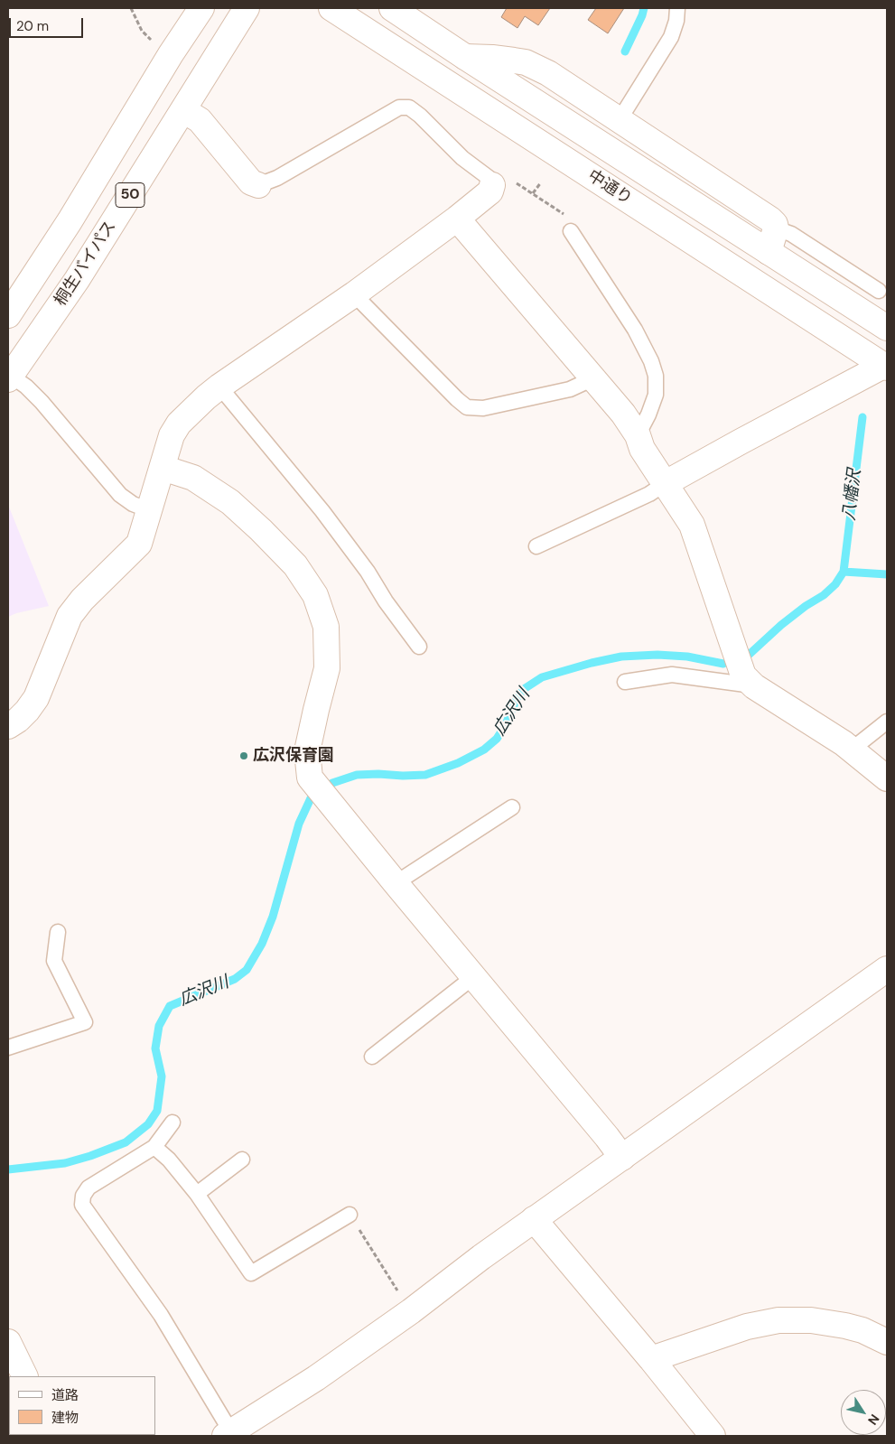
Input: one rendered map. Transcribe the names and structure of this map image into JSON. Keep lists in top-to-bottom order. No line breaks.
{"streets":{"main road":["中通り","50","桐生バイパス"]},"water":["八幡沢","広沢川"],"places":["広沢保育園"],"legend":["道路","建物"],"scale_bar":"20 m","north":"bottom right"}
